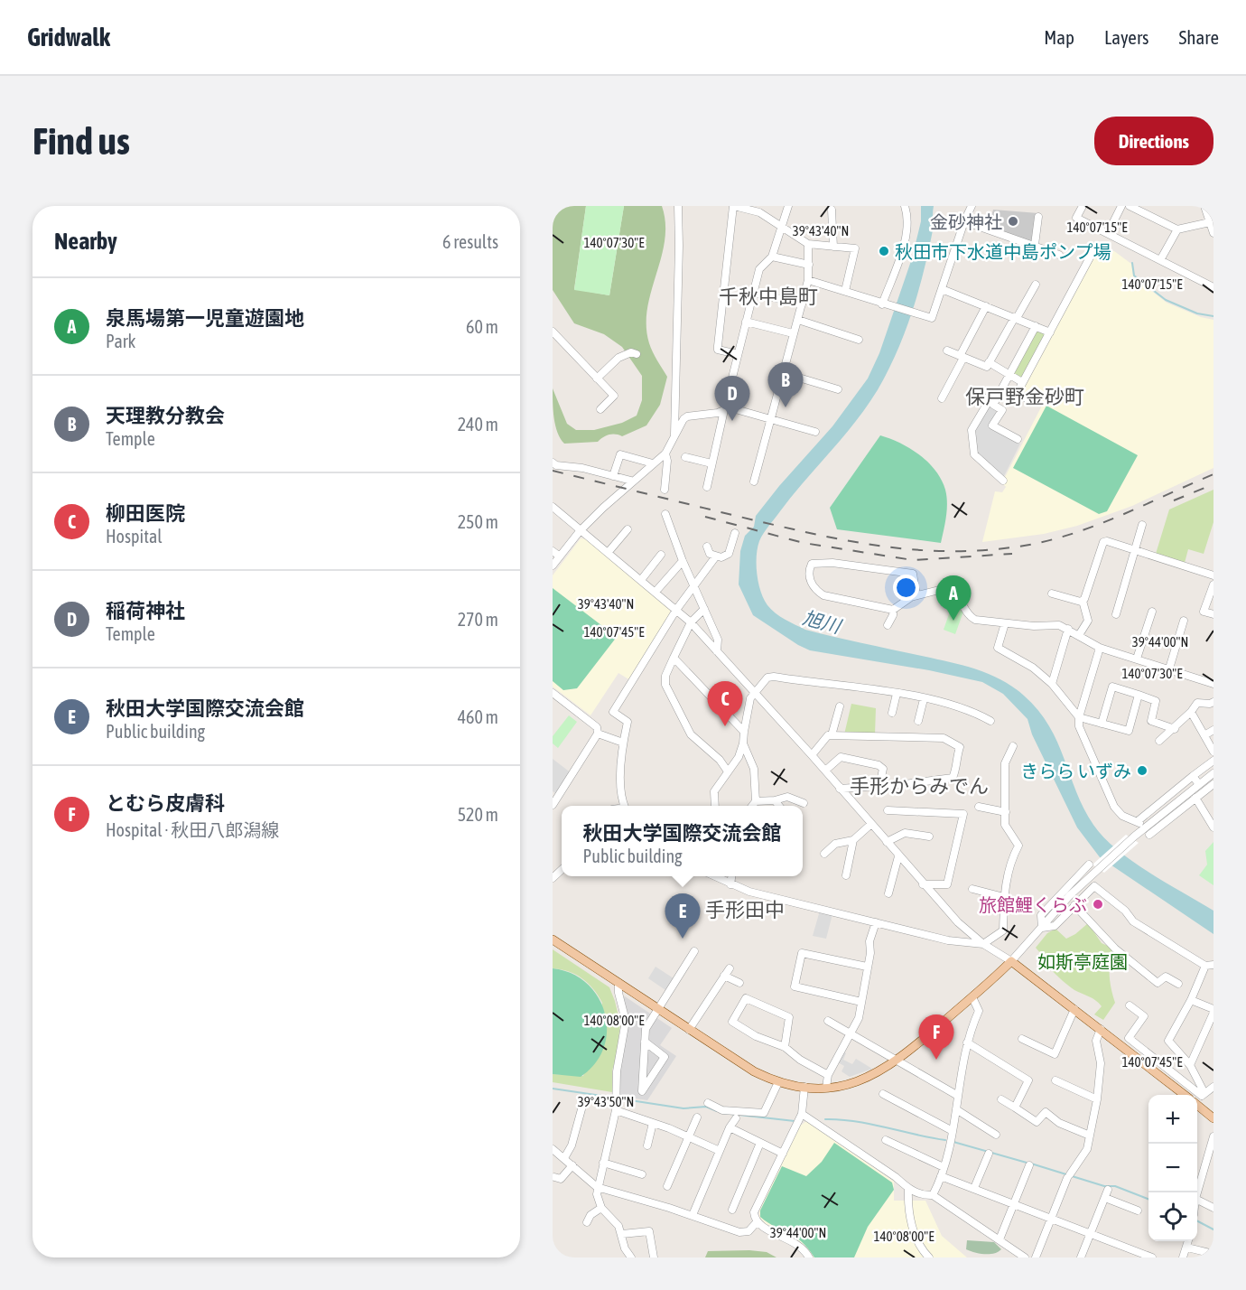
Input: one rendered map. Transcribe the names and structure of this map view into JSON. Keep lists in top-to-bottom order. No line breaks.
{"districts":["千秋中島町","保戸野金砂町","手形からみでん","手形田中"],"water":["旭川"],"parks":["如斯亭庭園"],"places":["金砂神社","秋田市下水道中島ポンプ場","きらら いずみ","旅館鯉くらぶ"],"page":{"header":"Gridwalk","nav":["Map","Layers","Share"],"buttons":"Directions","title":"Find us","heading":["Nearby","6 results"],"list":[{"mark":"A","name":"泉馬場第一児童遊園地","note":"Park","value":"60 m"},{"mark":"B","name":"天理教分教会","note":"Temple","value":"240 m"},{"mark":"C","name":"柳田医院","note":"Hospital","value":"250 m"},{"mark":"D","name":"稲荷神社","note":"Temple","value":"270 m"},{"mark":"E","name":"秋田大学国際交流会館","note":"Public building","value":"460 m"},{"mark":"F","name":"とむら皮膚科","note":"Hospital · 秋田八郎潟線","value":"520 m"}],"pins":["B","D","A","C","E","F"],"popup":["秋田大学国際交流会館","Public building"],"map_buttons":["+","−"]},"coordinates":["140°07'15\"E","39°43'40\"N","140°07'30\"E","140°07'45\"E","39°44'00\"N","140°08'00\"E","39°43'50\"N"]}
